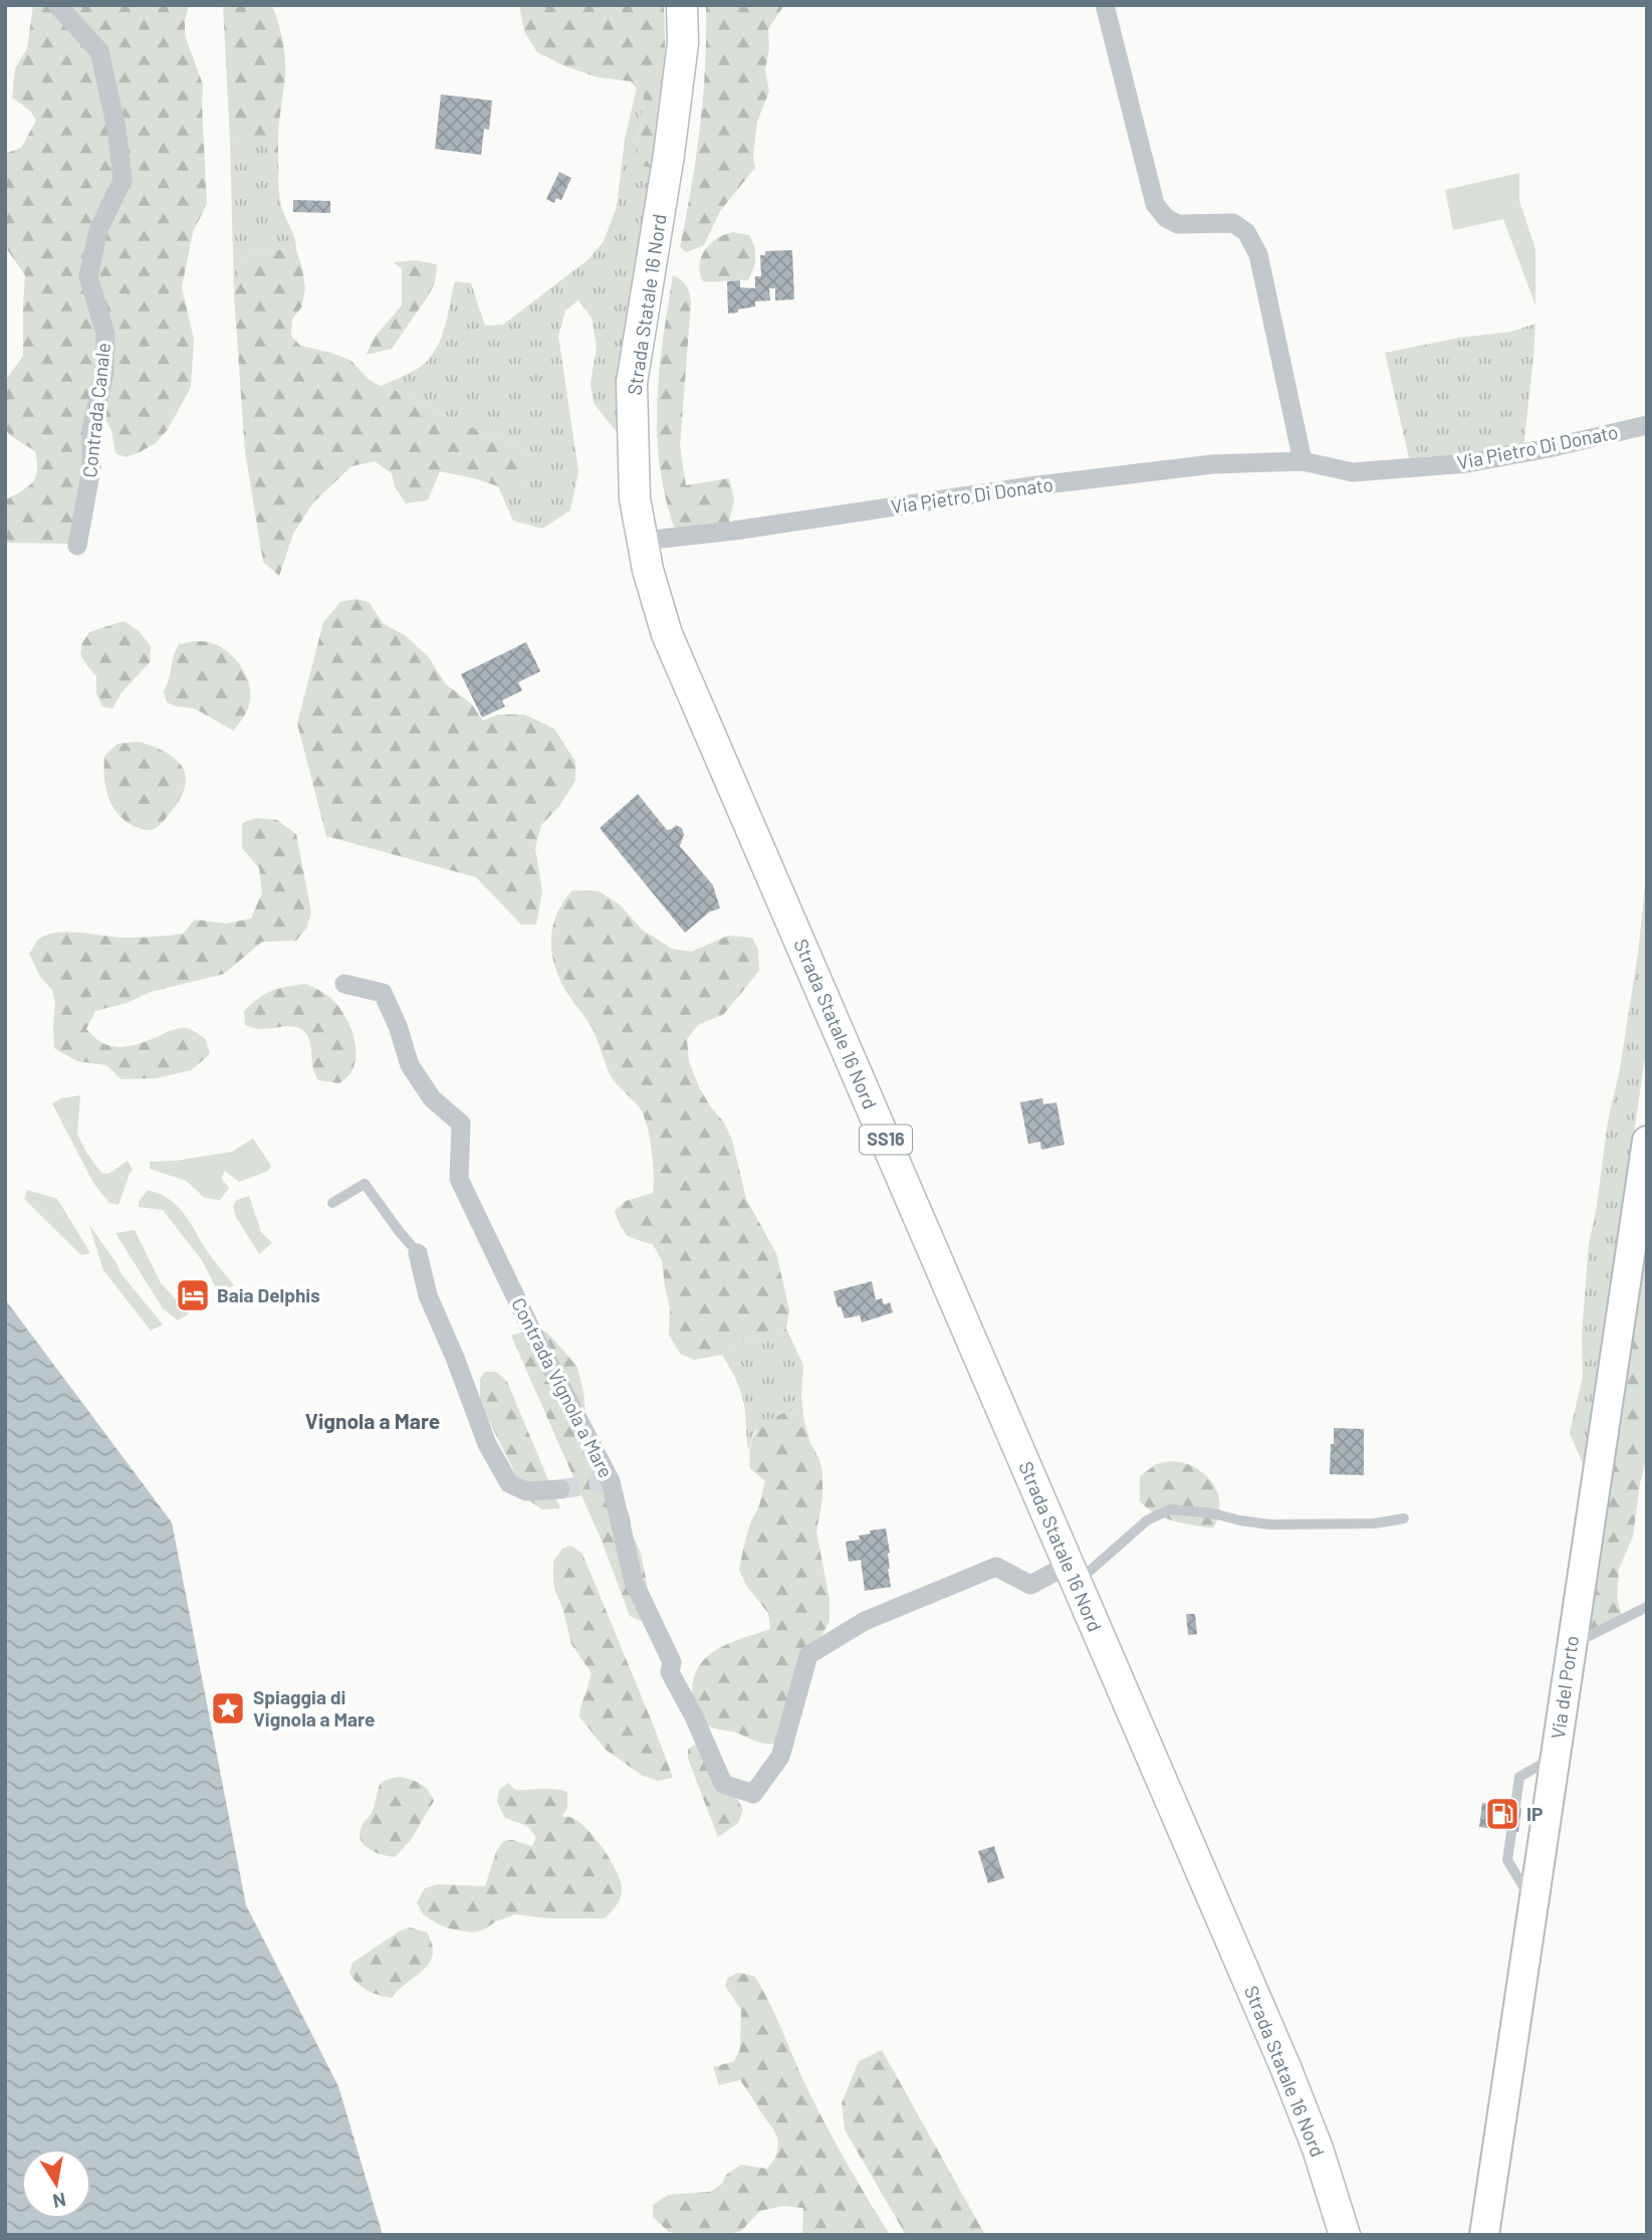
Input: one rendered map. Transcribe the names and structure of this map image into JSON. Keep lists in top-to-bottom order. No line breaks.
{"streets":{"main road":["Strada Statale 16 Nord","SS16"],"street":["Contrada Canale","Via Pietro Di Donato","Contrada Vignola a Mare","Via del Porto"]},"crossings":[["Strada Statale 16 Nord","Via Pietro Di Donato"],["Strada Statale 16 Nord","Contrada Vignola a Mare"]],"districts":["Vignola a Mare"],"places":{"hotel":["Baia Delphis"],"place":["Spiaggia di Vignola a Mare"],"fuel station":["IP"]},"north":"bottom"}
